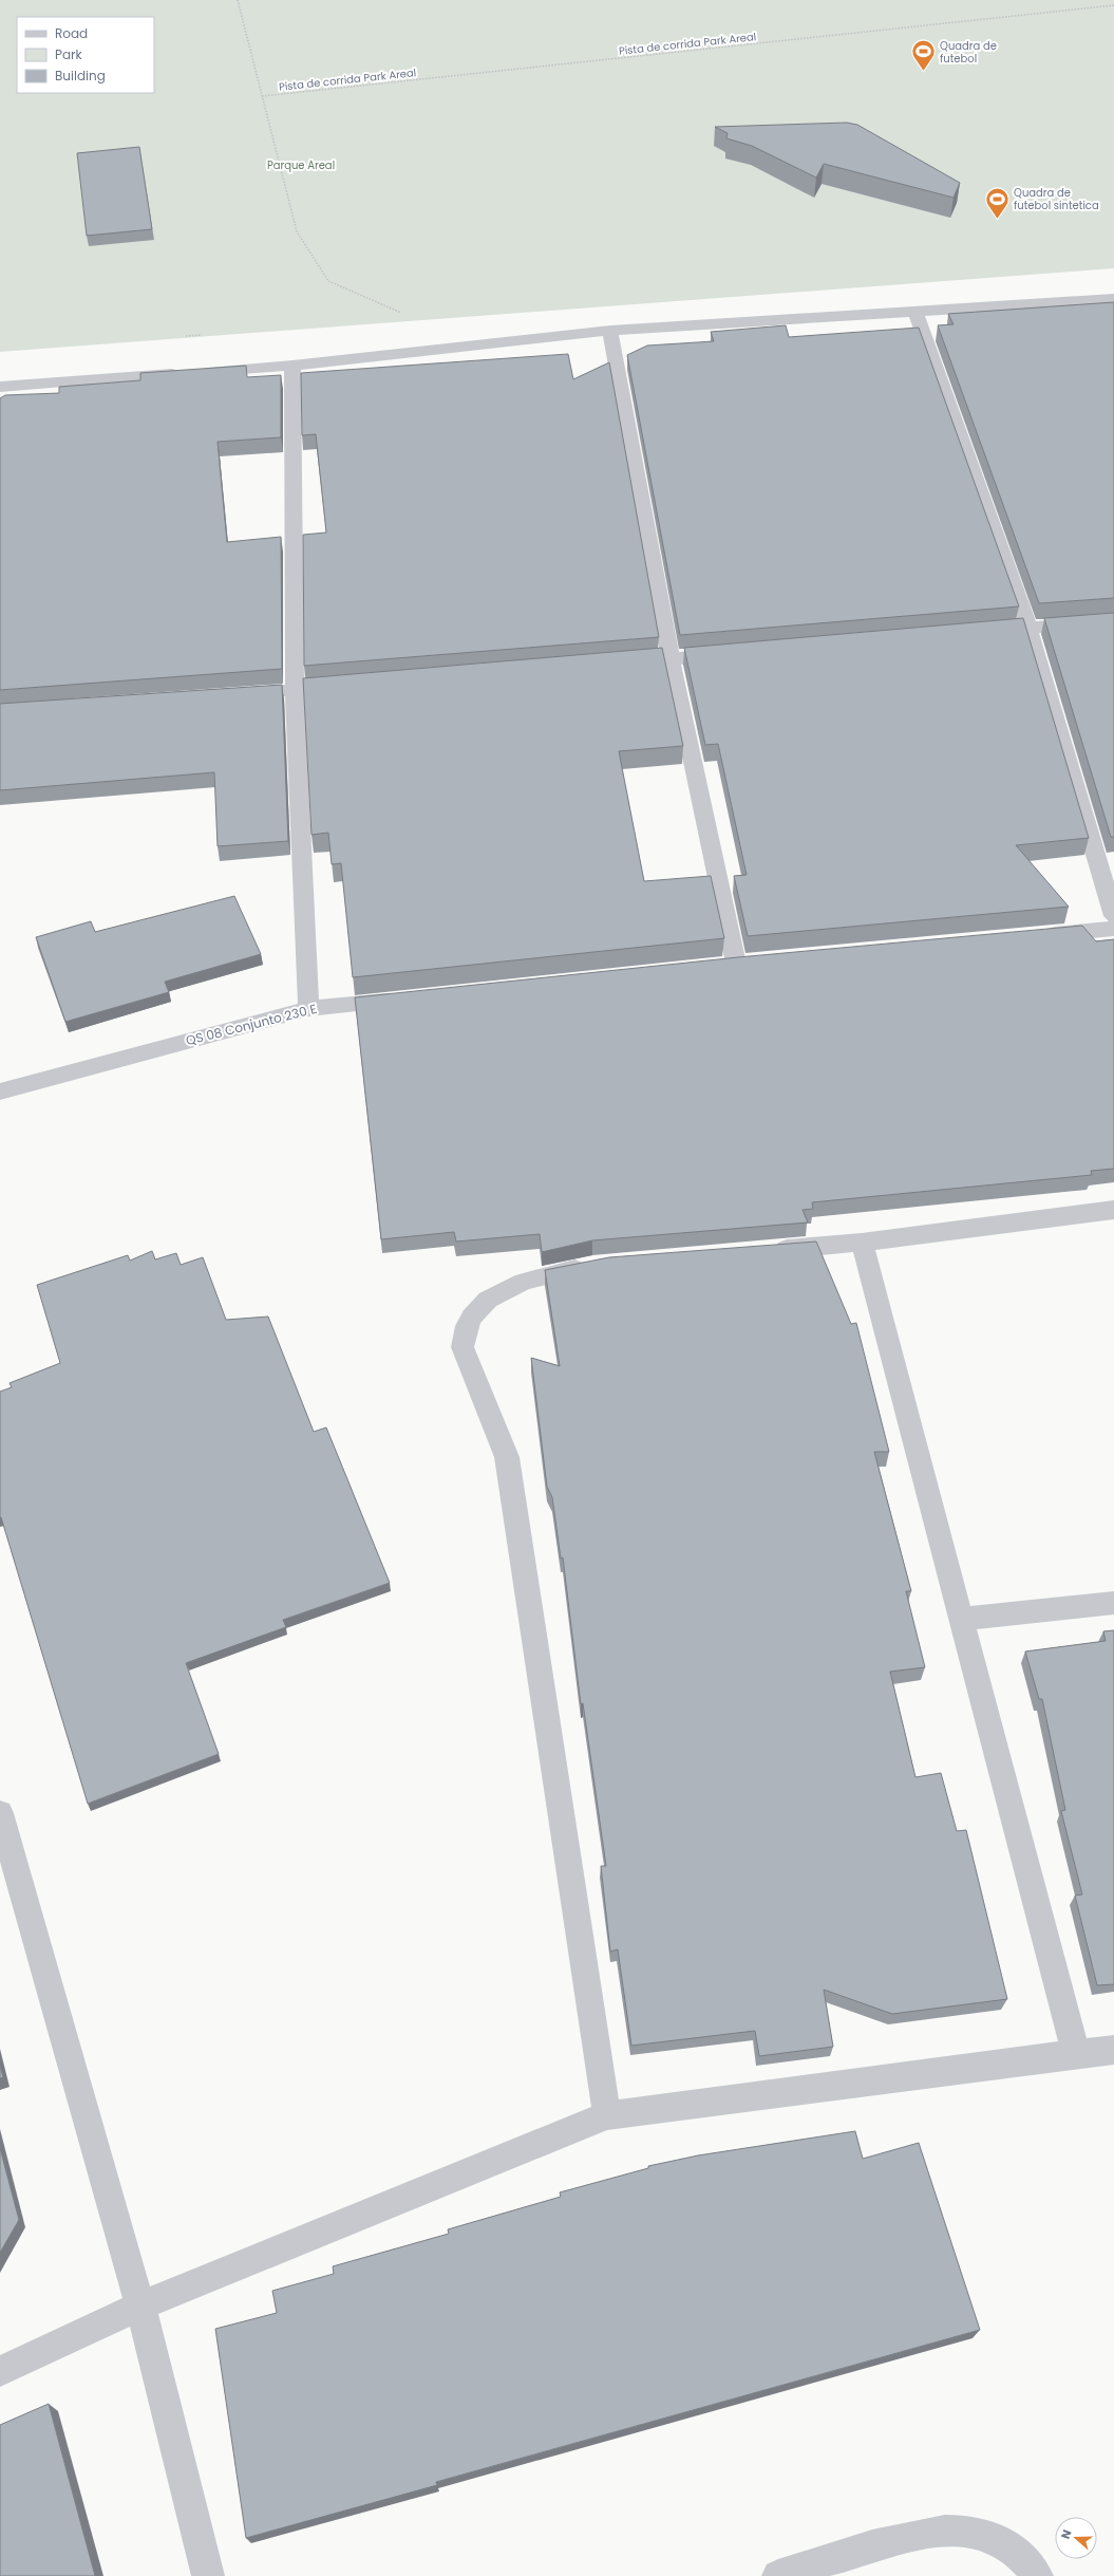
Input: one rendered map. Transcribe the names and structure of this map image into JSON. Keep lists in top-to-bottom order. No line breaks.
{"streets":{"street":["QS 08 Conjunto 230 E"],"path":["Pista de corrida Park Areal"]},"parks":["Parque Areal"],"places":{"sports":["Quadra de futebol","Quadra de futebol sintetica"]},"legend":["Road","Park","Building"],"north":"left"}
